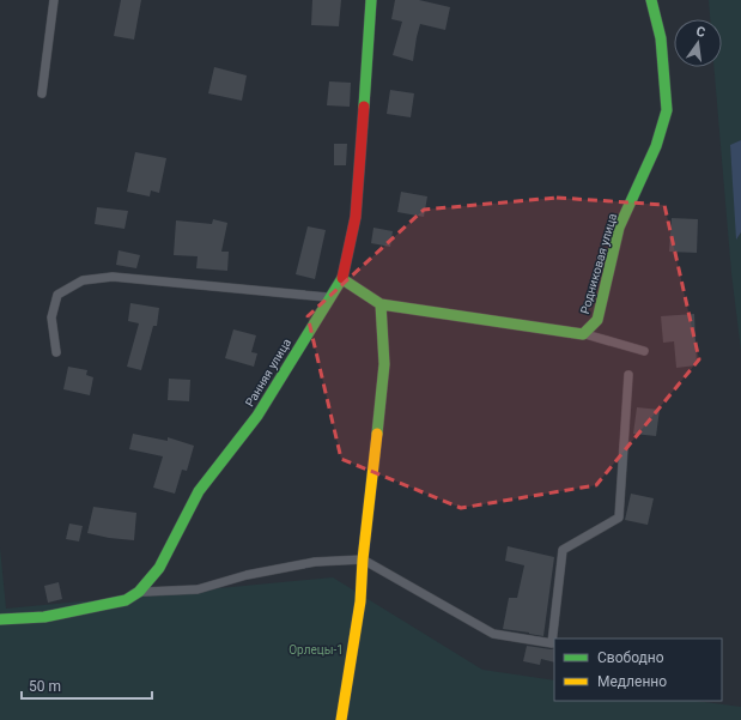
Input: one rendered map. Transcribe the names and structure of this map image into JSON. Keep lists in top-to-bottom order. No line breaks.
{"streets":{"street":["Родниковая улица","Ранняя улица"]},"parks":["Орлецы-1"],"legend":["Свободно","Медленно"],"scale_bar":"50 m","north":"top"}
